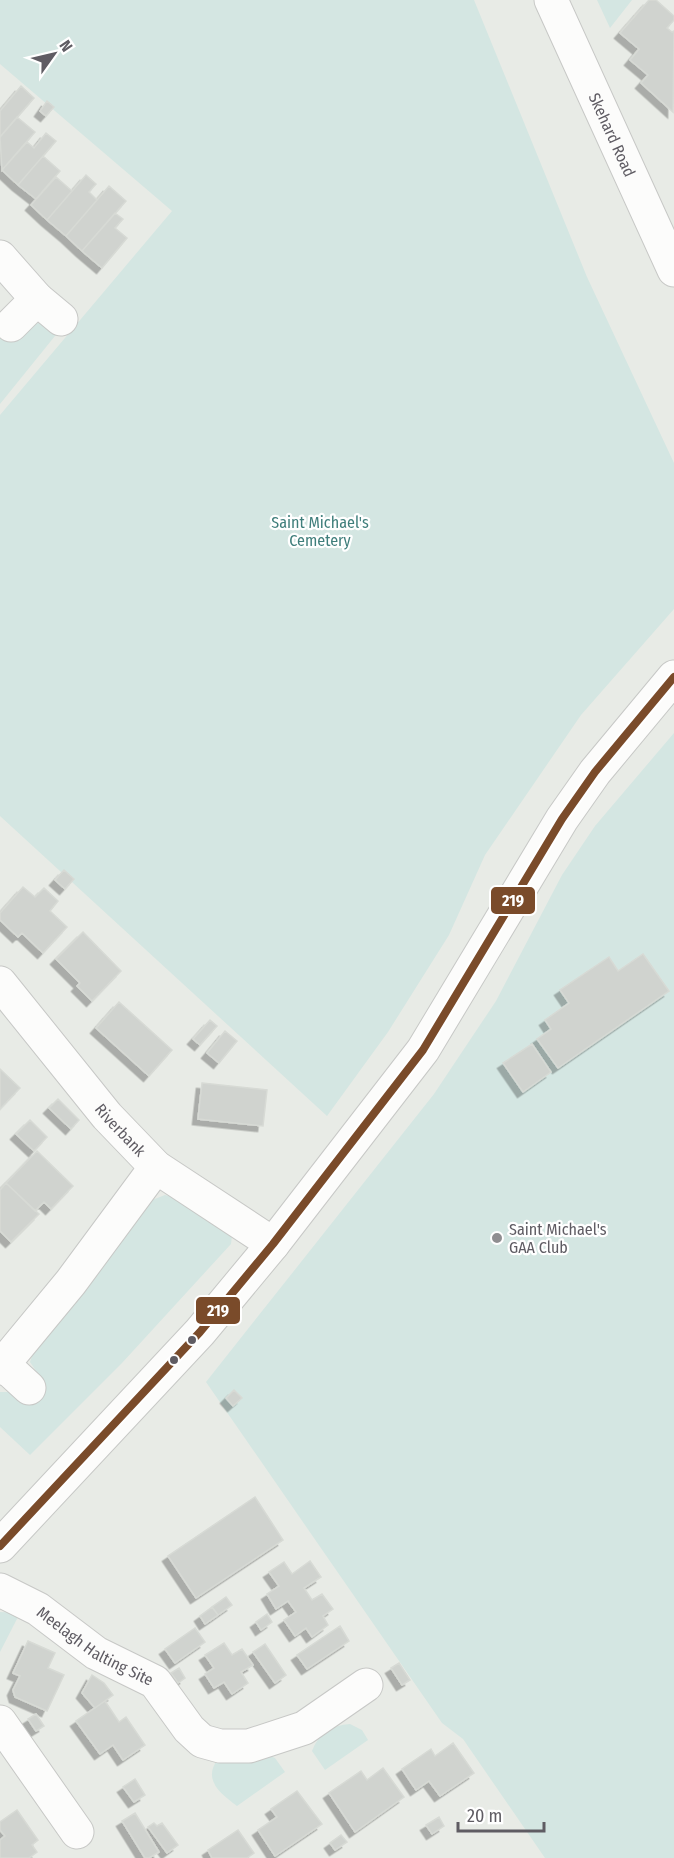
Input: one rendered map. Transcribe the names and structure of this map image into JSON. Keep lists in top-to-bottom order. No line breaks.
{"streets":{"street":["Skehard Road","Riverbank","Meelagh Halting Site"]},"parks":["Saint Michael's Cemetery"],"places":["Saint Michael's GAA Club"],"lines":["transit line 219"],"scale_bar":"20 m","north":"top right"}
